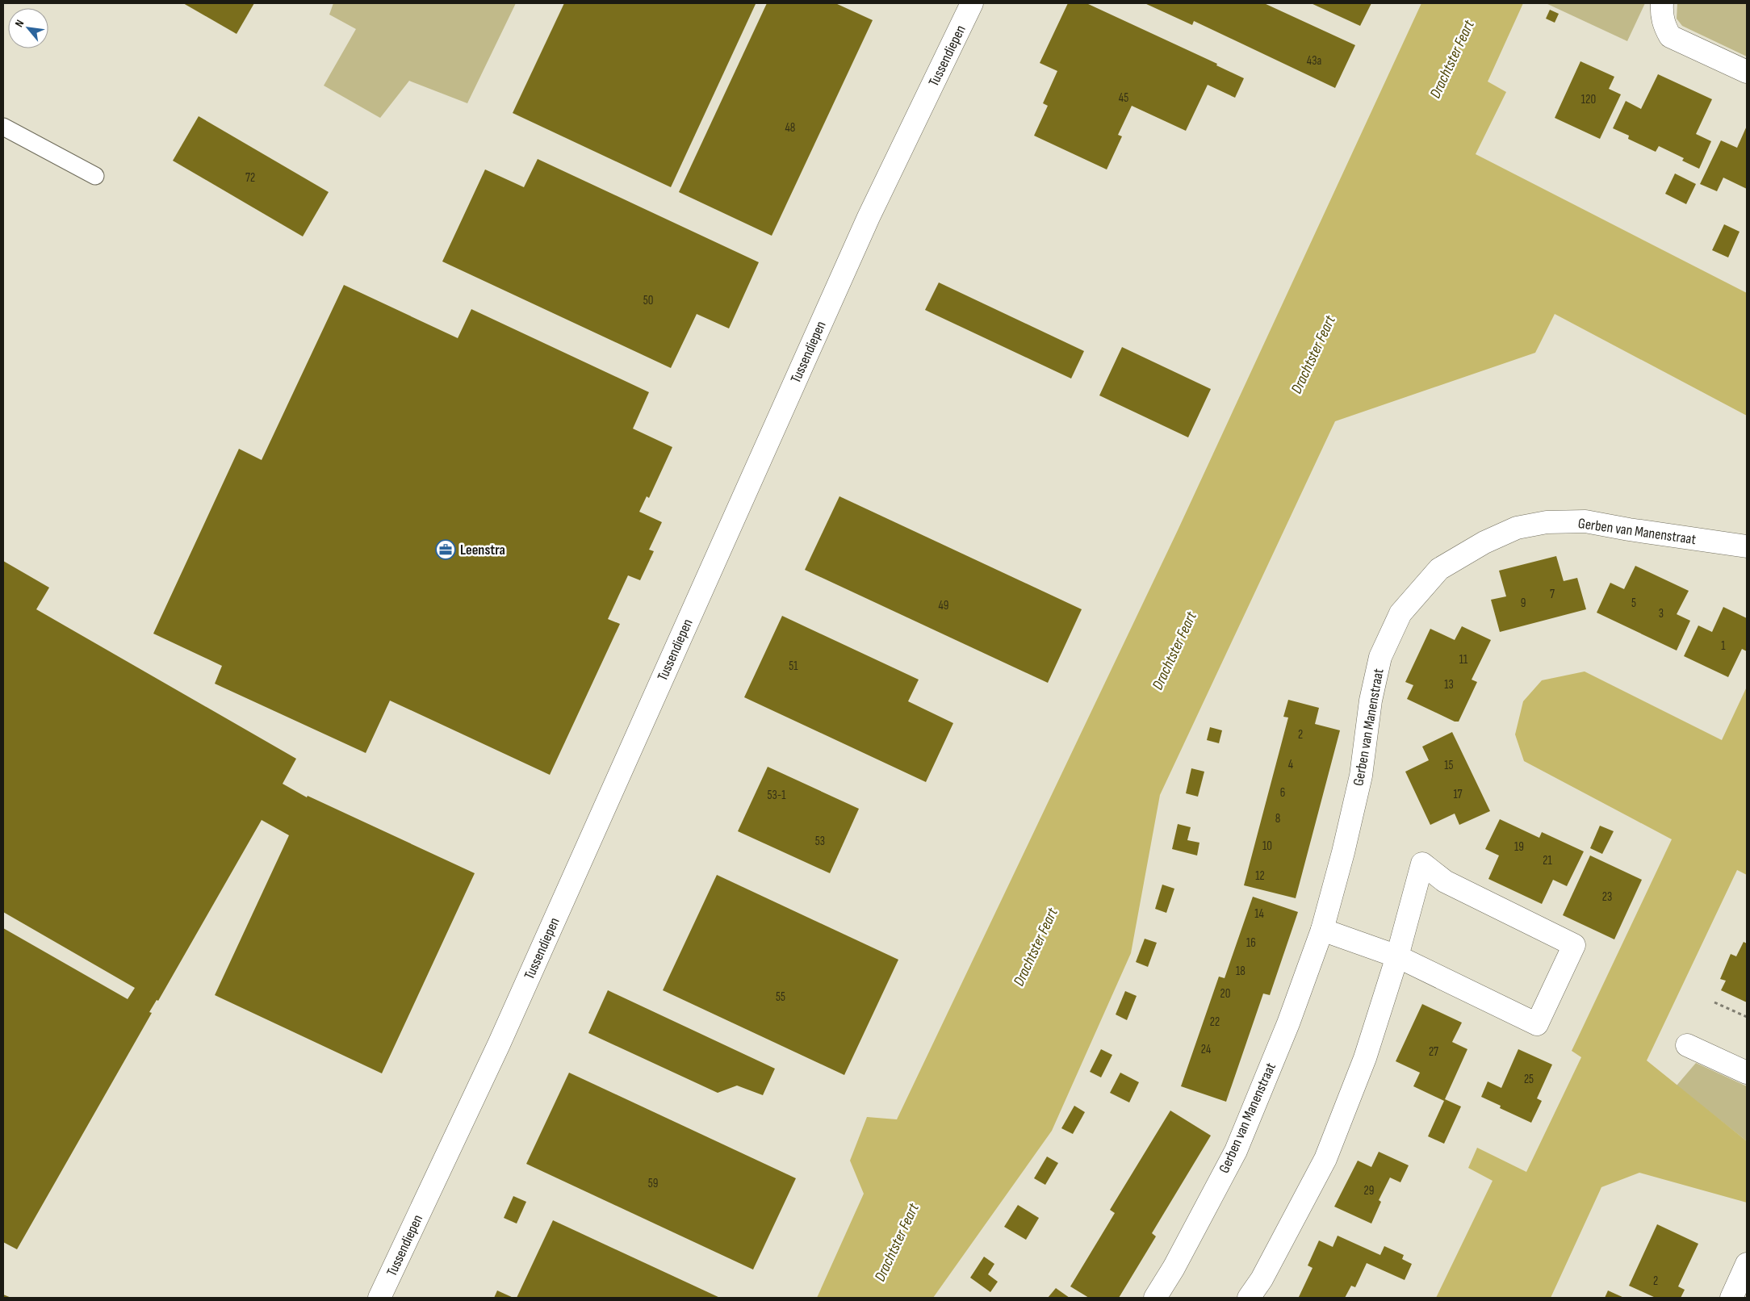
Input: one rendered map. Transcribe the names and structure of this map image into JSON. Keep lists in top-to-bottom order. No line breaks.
{"streets":{"street":["Tussendiepen","Gerben van Manenstraat"]},"water":["Drachtster Feart"],"places":{"office":["Leenstra"]},"house_numbers":["43a","45","120","48","72","50","7","9","5","49","3","1","11","51","13","2","4","15","6","17","53-1","8","53","10","19","21","12","23","14","16","18","20","55","22","24","27","25","59","29","2"],"north":"top left"}
